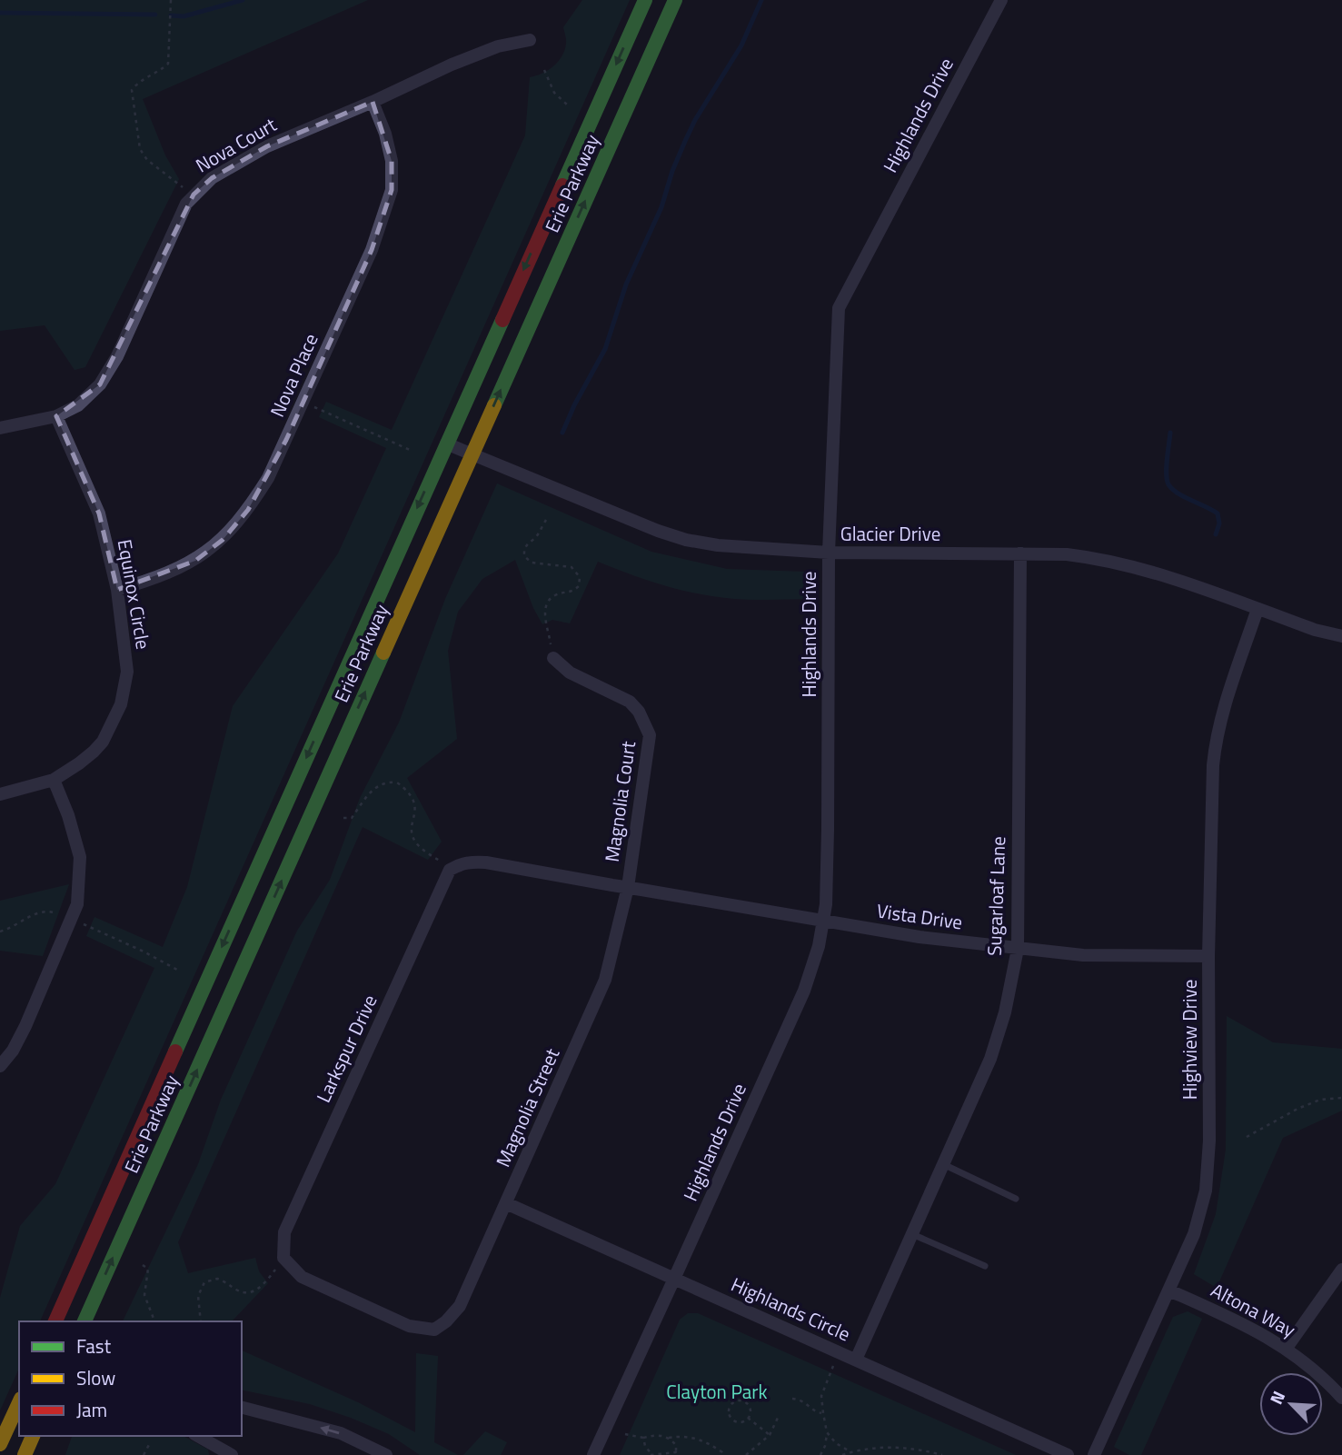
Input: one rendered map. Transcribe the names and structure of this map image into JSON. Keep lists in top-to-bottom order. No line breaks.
{"streets":{"main road":["Erie Parkway"],"street":["Highlands Drive","Nova Court","Nova Place","Glacier Drive","Equinox Circle","Magnolia Court","Sugarloaf Lane","Vista Drive","Highview Drive","Larkspur Drive","Magnolia Street","Highlands Circle","Altona Way"]},"crossings":[["Highlands Drive","Glacier Drive"],["Highlands Drive","Vista Drive"],["Highlands Drive","Highlands Circle"],["Nova Court","Nova Place"],["Nova Court","Equinox Circle"],["Erie Parkway","Glacier Drive"],["Nova Place","Equinox Circle"],["Glacier Drive","Sugarloaf Lane"],["Glacier Drive","Highview Drive"],["Magnolia Court","Vista Drive"],["Magnolia Court","Larkspur Drive"],["Magnolia Court","Magnolia Street"],["Sugarloaf Lane","Vista Drive"],["Sugarloaf Lane","Highlands Circle"],["Vista Drive","Highview Drive"],["Vista Drive","Larkspur Drive"],["Vista Drive","Magnolia Street"],["Highview Drive","Altona Way"],["Larkspur Drive","Magnolia Street"],["Magnolia Street","Highlands Circle"]],"parks":["Clayton Park"],"legend":["Fast","Slow","Jam"],"north":"top left"}
